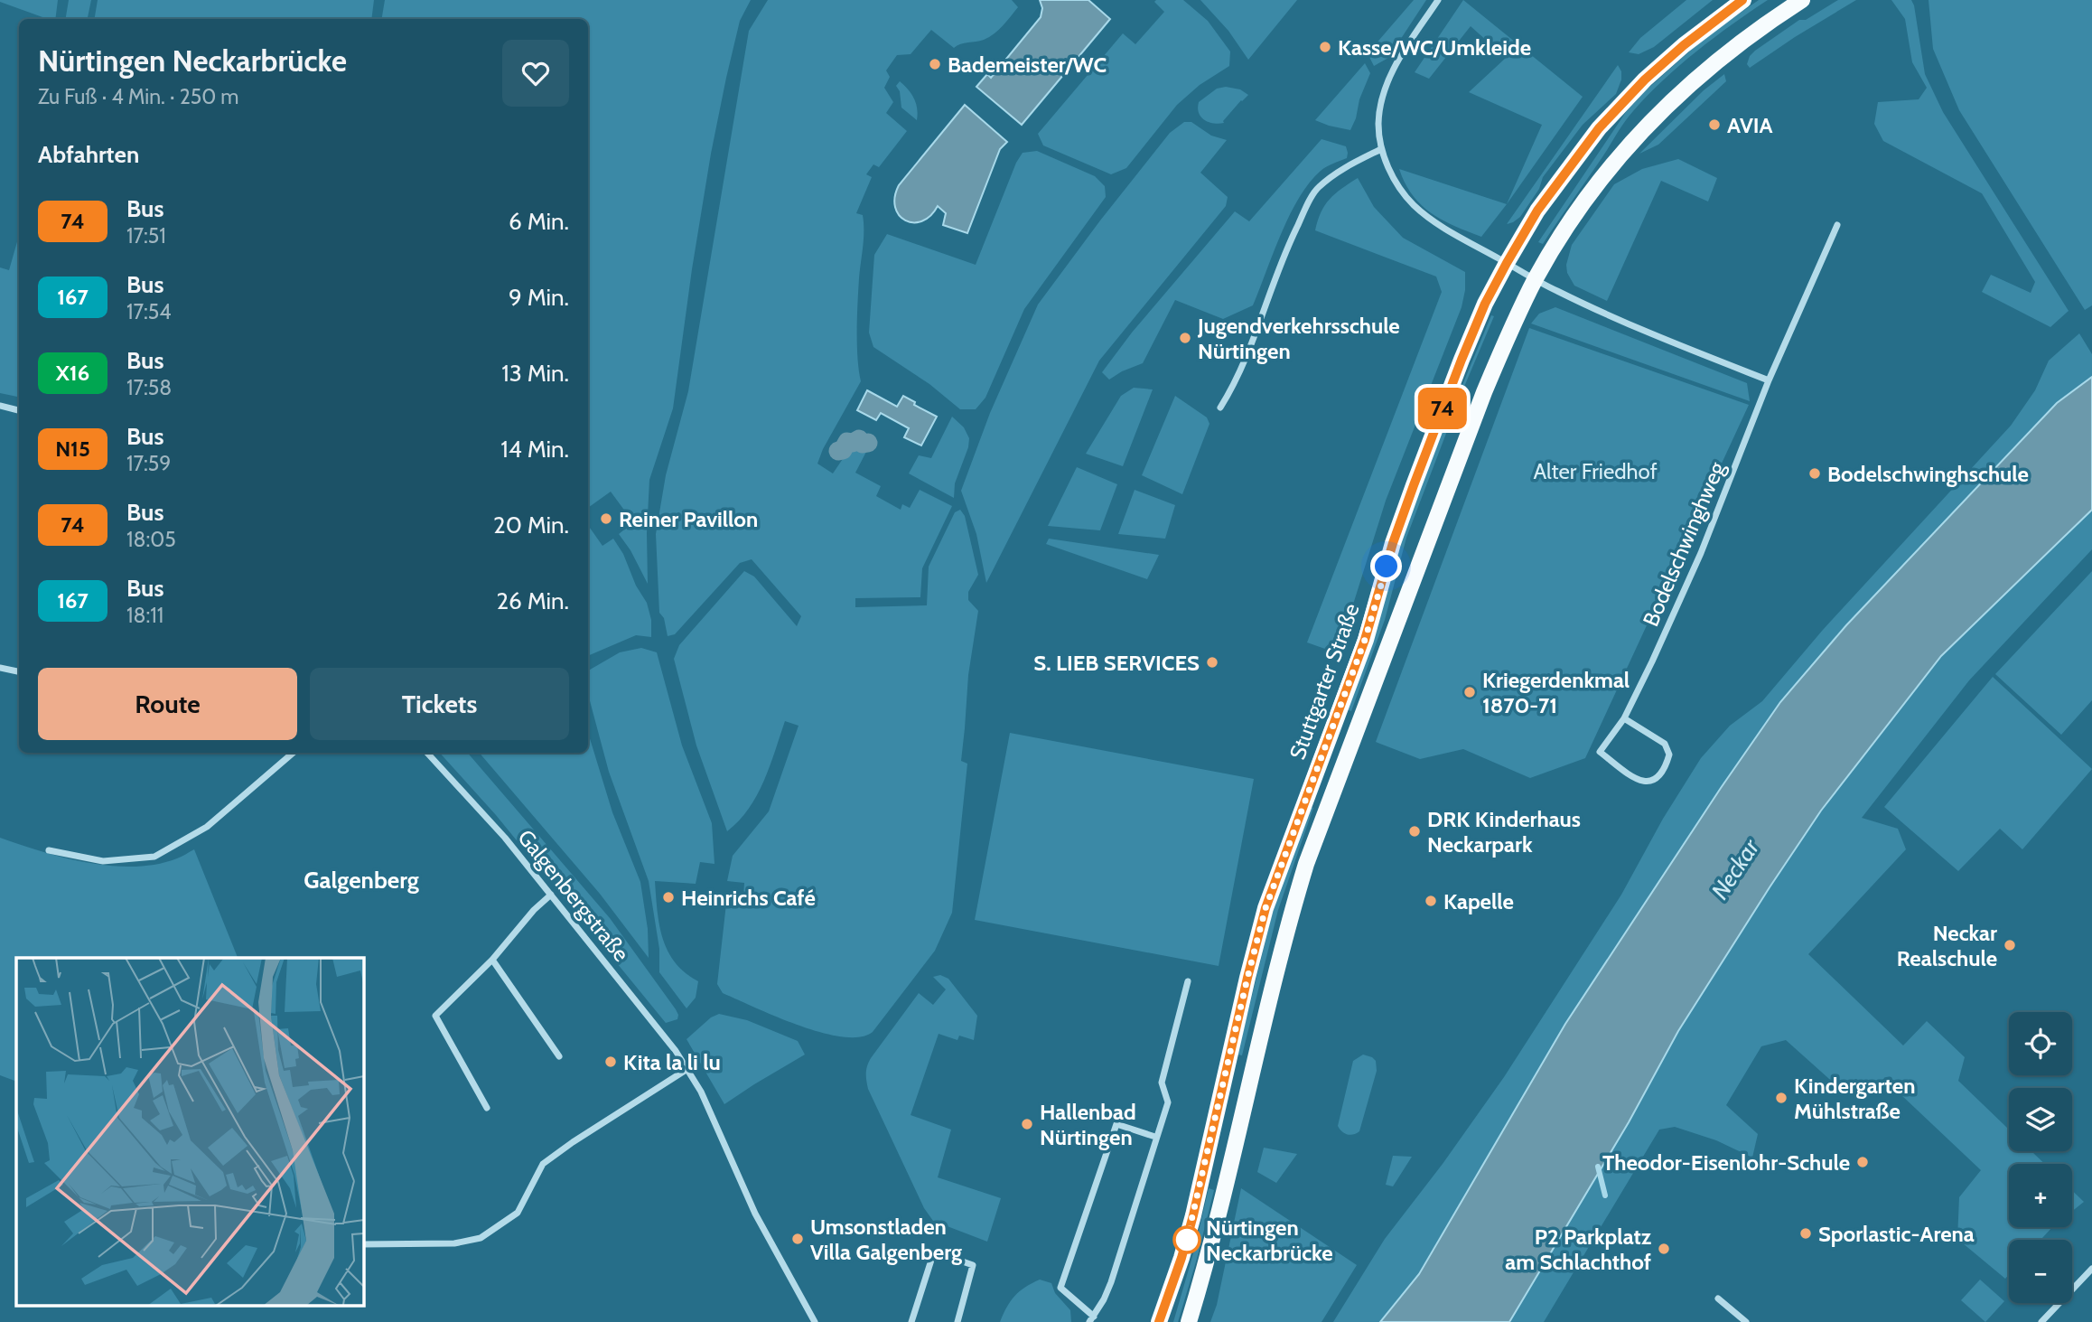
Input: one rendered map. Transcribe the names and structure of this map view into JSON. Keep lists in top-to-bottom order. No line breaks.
{"streets":{"main road":["Stuttgarter Straße"],"street":["Bodelschwinghweg","Galgenbergstraße"]},"districts":["Galgenberg"],"water":["Neckar"],"parks":["Alter Friedhof"],"places":["Kasse/WC/Umkleide","Bademeister/WC","AVIA","Jugendverkehrsschule Nürtingen","Bodelschwinghschule","Reiner Pavillon","S. LIEB SERVICES","Kriegerdenkmal 1870-71","DRK Kinderhaus Neckarpark","Heinrichs Café","Kapelle","Neckar Realschule","Kita la li lu","Kindergarten Mühlstraße","Hallenbad Nürtingen","Theodor-Eisenlohr-Schule","Sporlastic-Arena","Umsonstladen Villa Galgenberg","Nürtingen Neckarbrücke","P2 Parkplatz am Schlachthof"],"lines":["bus line 74"],"page":{"on_map":"74","heading":[["Nürtingen Neckarbrücke","Zu Fuß · 4 Min. · 250 m"],"Abfahrten"],"list":[{"mark":"74","name":"Bus","note":"17:51","value":"6 Min."},{"mark":"167","name":"Bus","note":"17:54","value":"9 Min."},{"mark":"X16","name":"Bus","note":"17:58","value":"13 Min."},{"mark":"N15","name":"Bus","note":"17:59","value":"14 Min."},{"mark":"74","name":"Bus","note":"18:05","value":"20 Min."},{"mark":"167","name":"Bus","note":"18:11","value":"26 Min."}],"buttons":["Route","Tickets"],"map_buttons":["+","−"]}}
